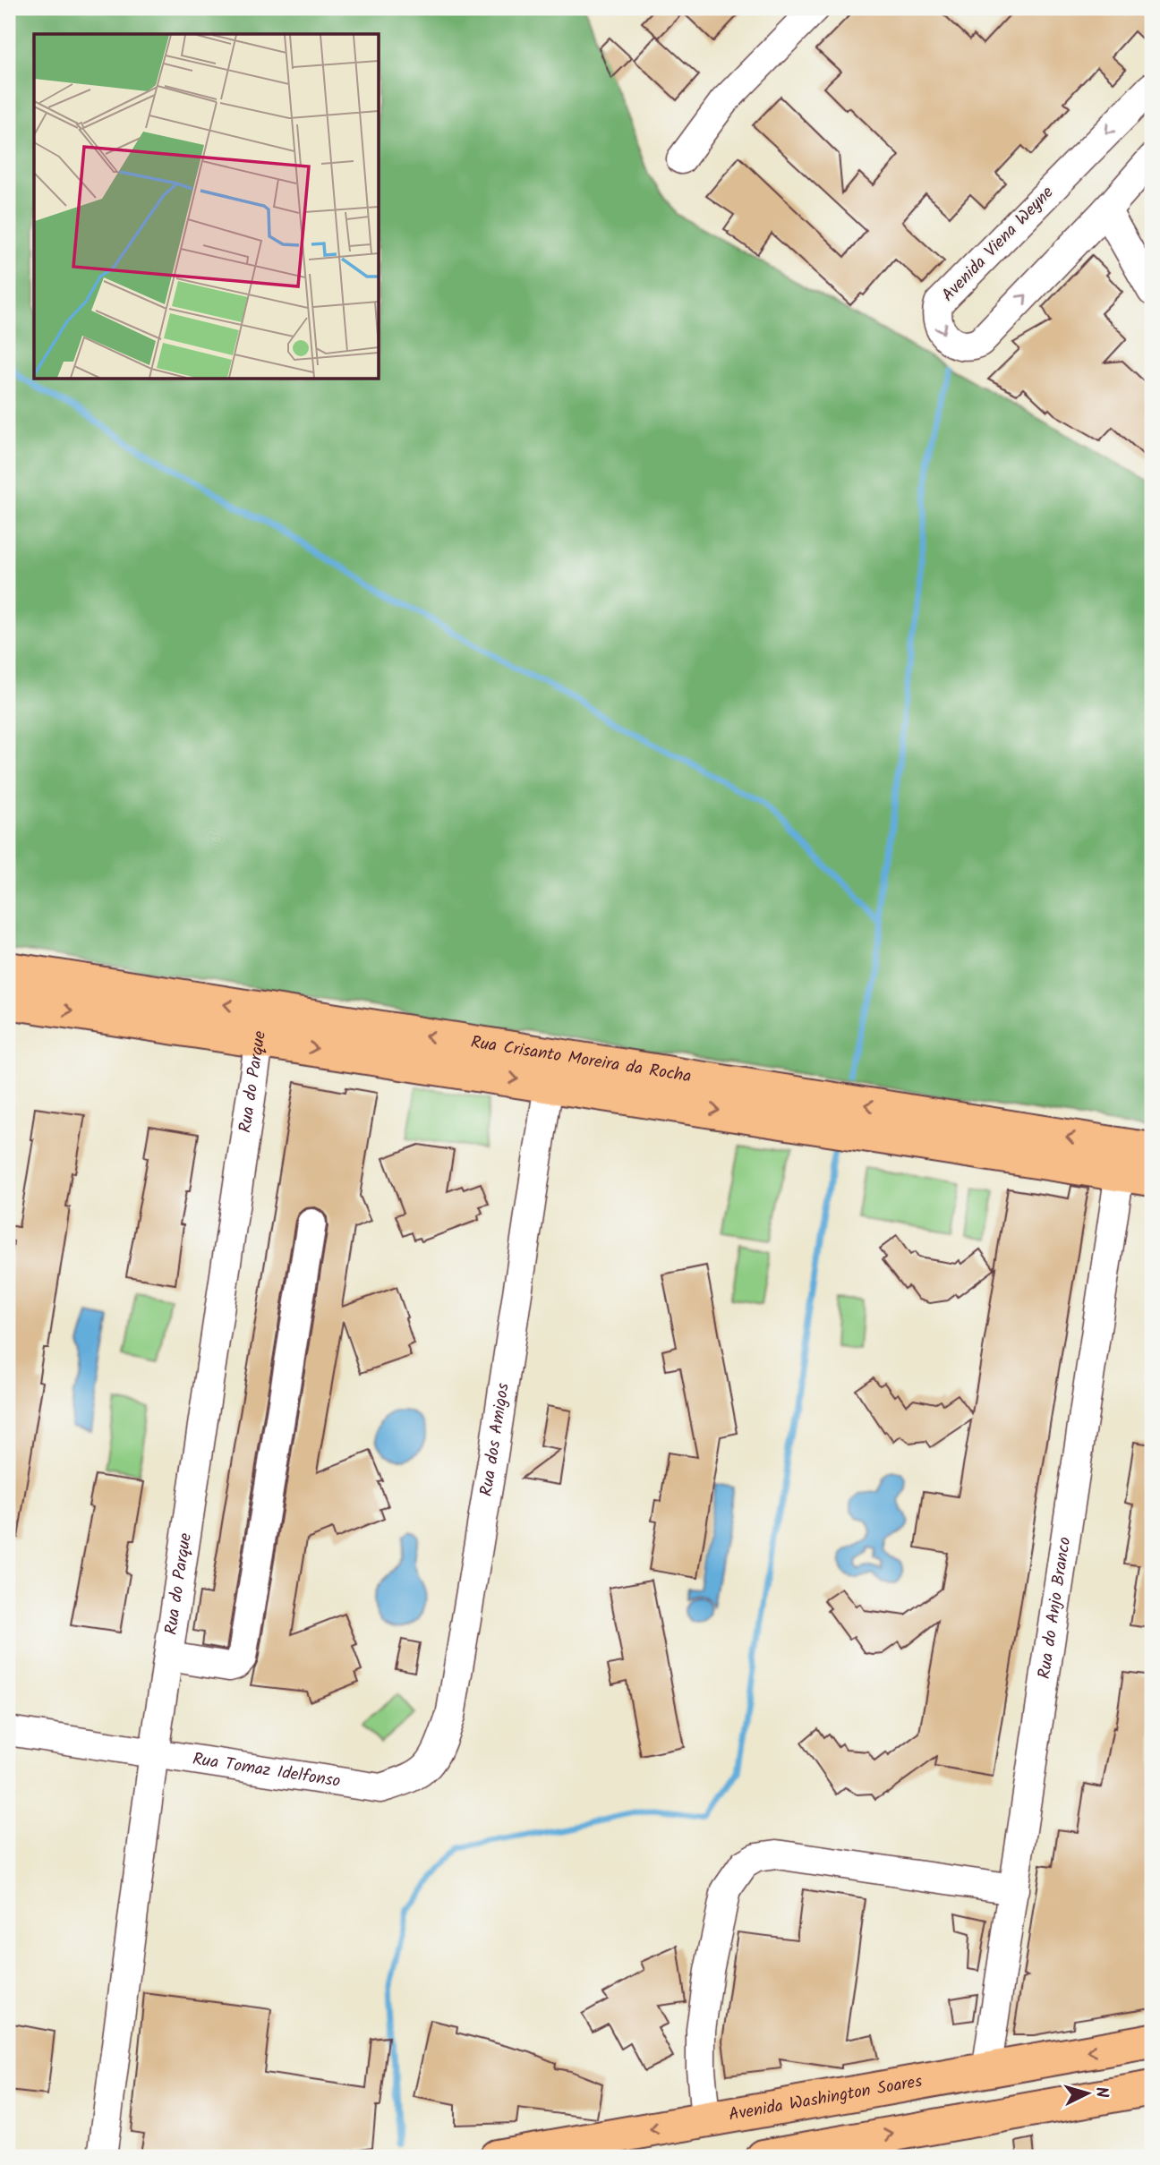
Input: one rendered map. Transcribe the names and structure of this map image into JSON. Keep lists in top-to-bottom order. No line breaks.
{"streets":{"main road":["Rua Crisanto Moreira da Rocha","Avenida Washington Soares"],"street":["Avenida Viena Weyne","Rua do Parque","Rua dos Amigos","Rua do Anjo Branco","Rua Tomaz Idelfonso"]},"crossings":[["Rua Crisanto Moreira da Rocha","Rua do Parque"],["Rua Crisanto Moreira da Rocha","Rua dos Amigos"],["Rua Crisanto Moreira da Rocha","Rua do Anjo Branco"],["Rua do Parque","Rua Tomaz Idelfonso"],["Rua dos Amigos","Rua Tomaz Idelfonso"],["Rua do Anjo Branco","Avenida Washington Soares"]],"north":"right"}
